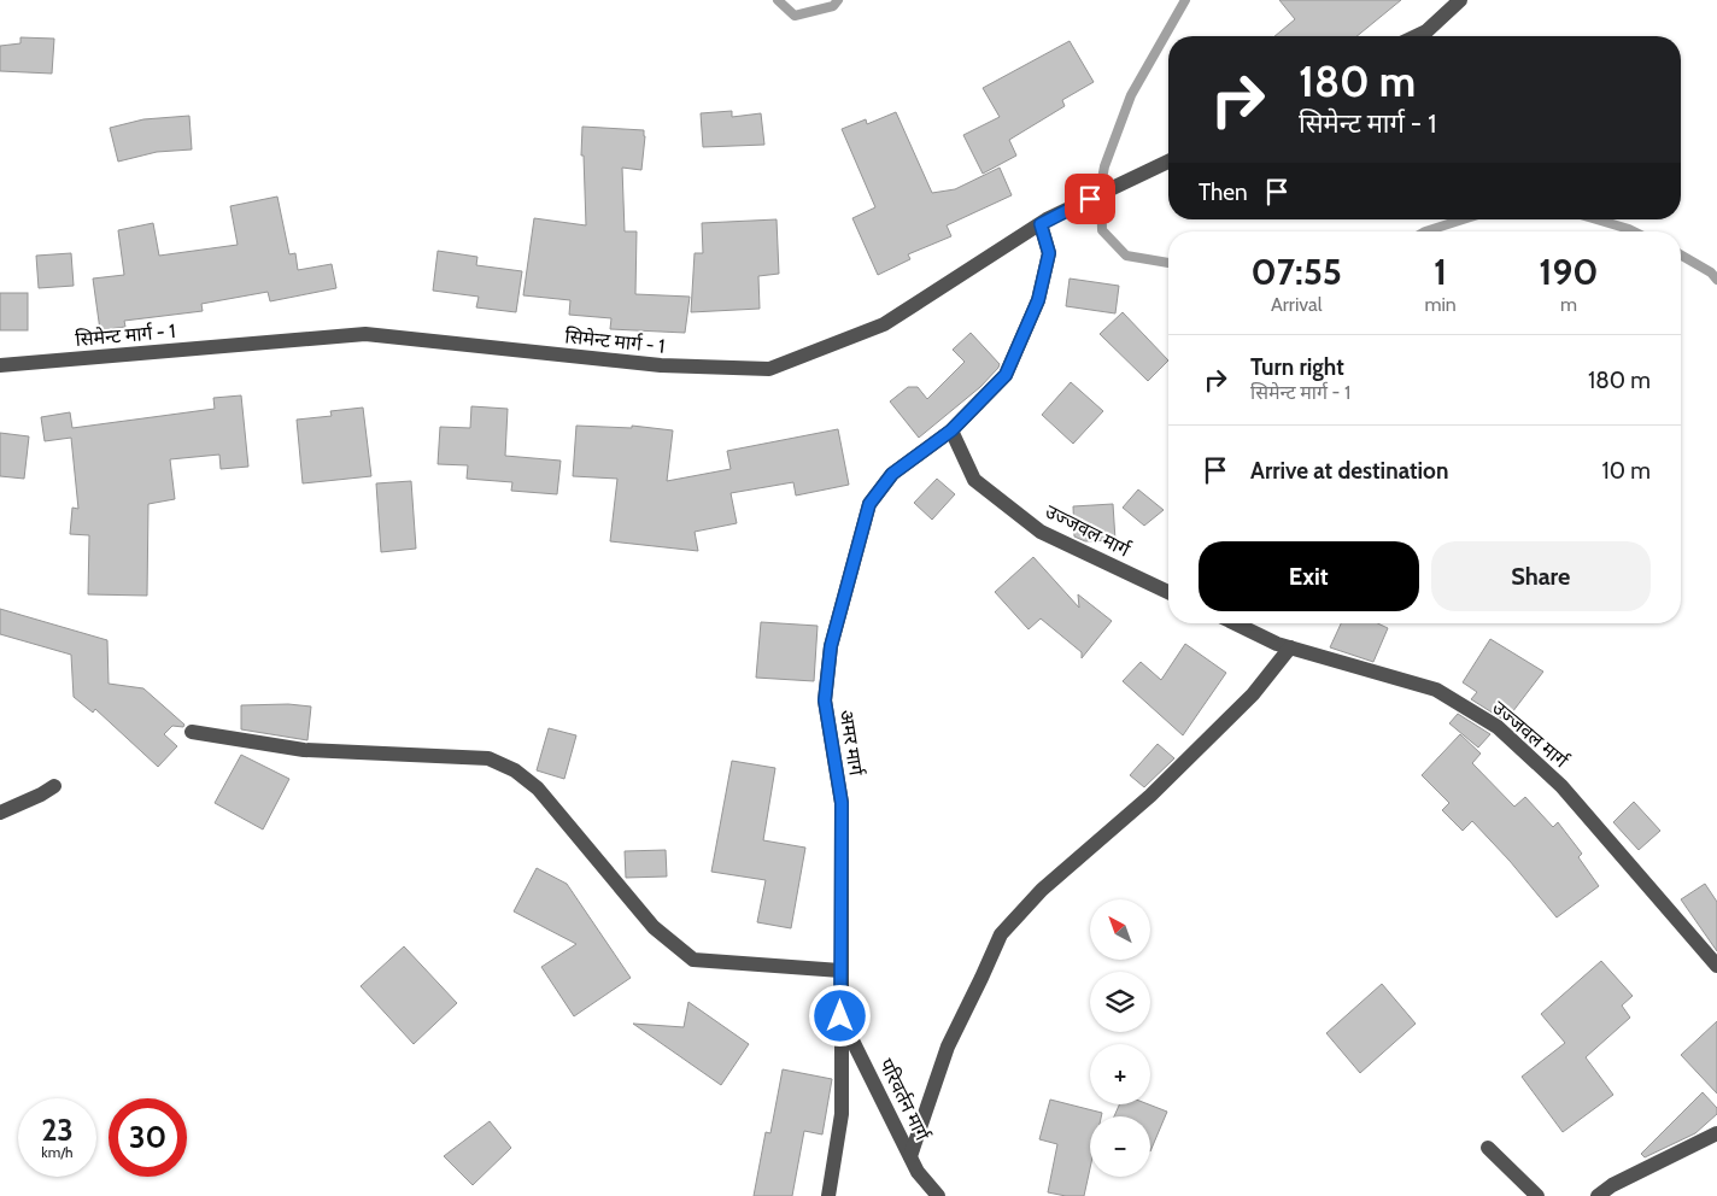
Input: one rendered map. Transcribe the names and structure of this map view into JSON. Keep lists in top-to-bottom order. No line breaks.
{"streets":{"street":["सिमेन्ट मार्ग - 1","उज्जवल मार्ग","अमर मार्ग","परिवर्तन मार्ग"]},"crossings":[["सिमेन्ट मार्ग - 1","अमर मार्ग"],["उज्जवल मार्ग","अमर मार्ग"],["अमर मार्ग","परिवर्तन मार्ग"]],"north":"top left","page":{"turn":["180 m","सिमेन्ट मार्ग - 1"],"then":"Then","eta":["07:55","Arrival","1","min","190","m"],"list":[{"name":"Turn right","note":"सिमेन्ट मार्ग - 1","value":"180 m"},{"name":"Arrive at destination","value":"10 m"}],"buttons":["Exit","Share"],"map_buttons":["+","−"],"speed":"23 km/h","limit":"30"}}
